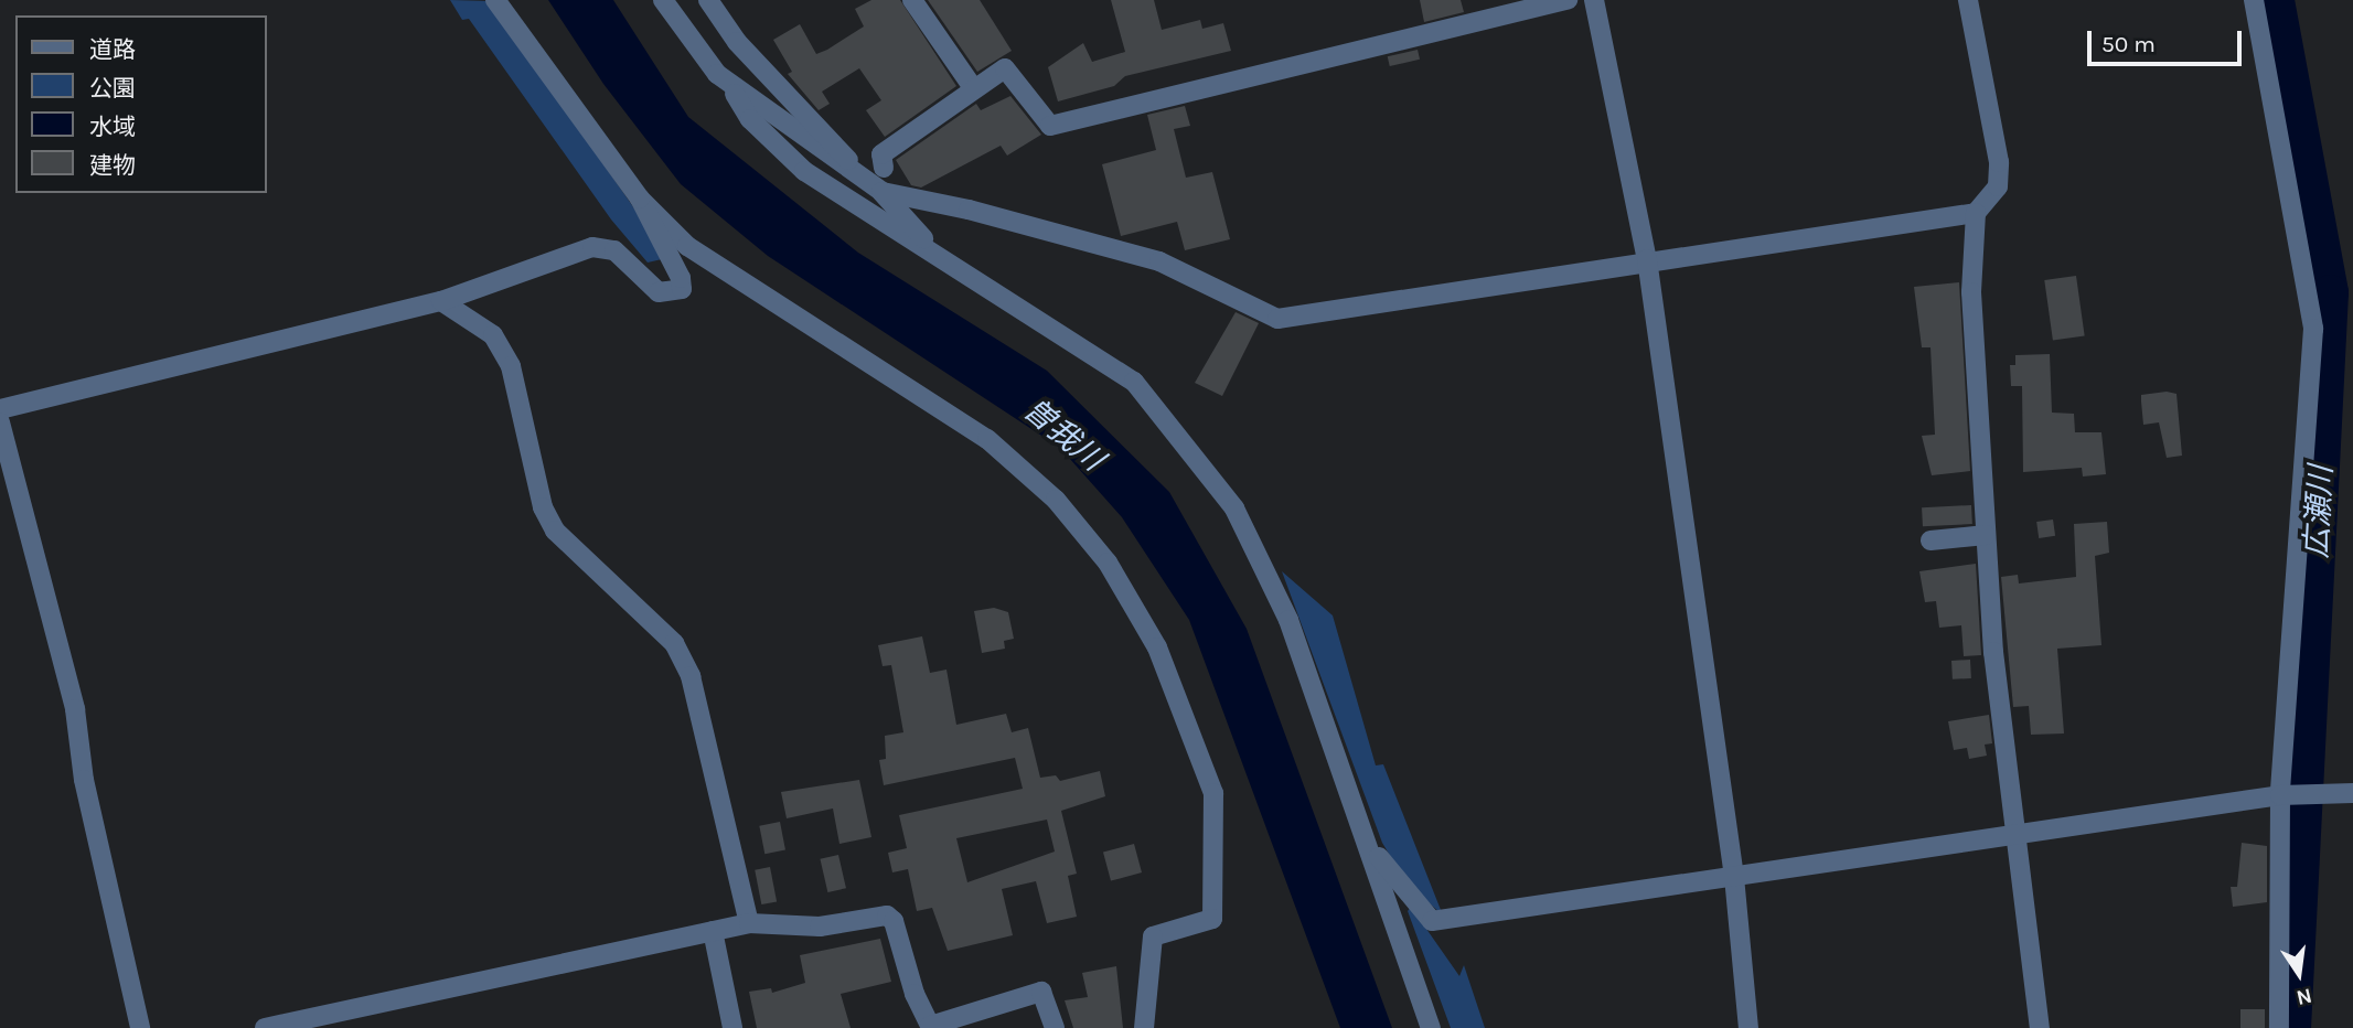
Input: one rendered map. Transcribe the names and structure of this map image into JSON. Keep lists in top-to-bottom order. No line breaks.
{"water":["曽我川","広瀬川"],"legend":["道路","公園","水域","建物"],"scale_bar":"50 m","north":"bottom"}
